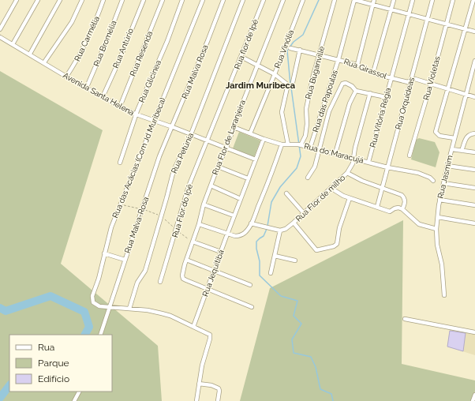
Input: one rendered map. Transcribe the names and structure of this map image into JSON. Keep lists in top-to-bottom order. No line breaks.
{"streets":{"street":["Rua Carmélia","Rua Bromélia","Rua flor de Ipê","Rua Antúrio","Rua Vinólia","Rua Resenda","Rua Girassol","Rua Malva Rosa","Rua Buganville","Rua Violetas","Rua Glicinea","Avenida Santa Helena","Rua das Papoulas","Rua Orquídeas","Rua Vitória Régia","Rua Flor de Laranjeira","Rua Petúnia","Rua do Maracujá","Rua das Acácias (Com Jd Muribeca)","Rua Jasmim","Rua Flor de milho","Rua Flor do Ipê","Rua Malva-Rosa","Rua Jequitibá"]},"crossings":[["Rua Carmélia","Avenida Santa Helena"],["Rua Bromélia","Avenida Santa Helena"],["Rua flor de Ipê","Avenida Santa Helena"],["Rua flor de Ipê","Rua Flor do Ipê"],["Rua Antúrio","Avenida Santa Helena"],["Rua Vinólia","Rua do Maracujá"],["Rua Resenda","Avenida Santa Helena"],["Rua Girassol","Rua Buganville"],["Rua Girassol","Rua Violetas"],["Rua Girassol","Rua das Papoulas"],["Rua Girassol","Rua Orquídeas"],["Rua Girassol","Rua Vitória Régia"],["Rua Girassol","Rua Jasmim"],["Rua Malva Rosa","Avenida Santa Helena"],["Rua Malva Rosa","Rua Malva-Rosa"],["Rua Buganville","Rua do Maracujá"],["Rua Glicinea","Avenida Santa Helena"],["Avenida Santa Helena","Rua Flor de Laranjeira"],["Avenida Santa Helena","Rua Petúnia"],["Avenida Santa Helena","Rua das Acácias (Com Jd Muribeca)"],["Avenida Santa Helena","Rua Flor do Ipê"],["Avenida Santa Helena","Rua Jequitibá"],["Rua das Papoulas","Rua do Maracujá"],["Rua Orquídeas","Rua do Maracujá"],["Rua Vitória Régia","Rua do Maracujá"],["Rua Flor de Laranjeira","Rua do Maracujá"],["Rua Flor de Laranjeira","Rua Jequitibá"],["Rua do Maracujá","Rua Flor de milho"],["Rua do Maracujá","Rua Jequitibá"],["Rua das Acácias (Com Jd Muribeca)","Rua Malva-Rosa"]],"districts":["Jardim Muribeca"],"legend":["Rua","Parque","Edifício"]}
